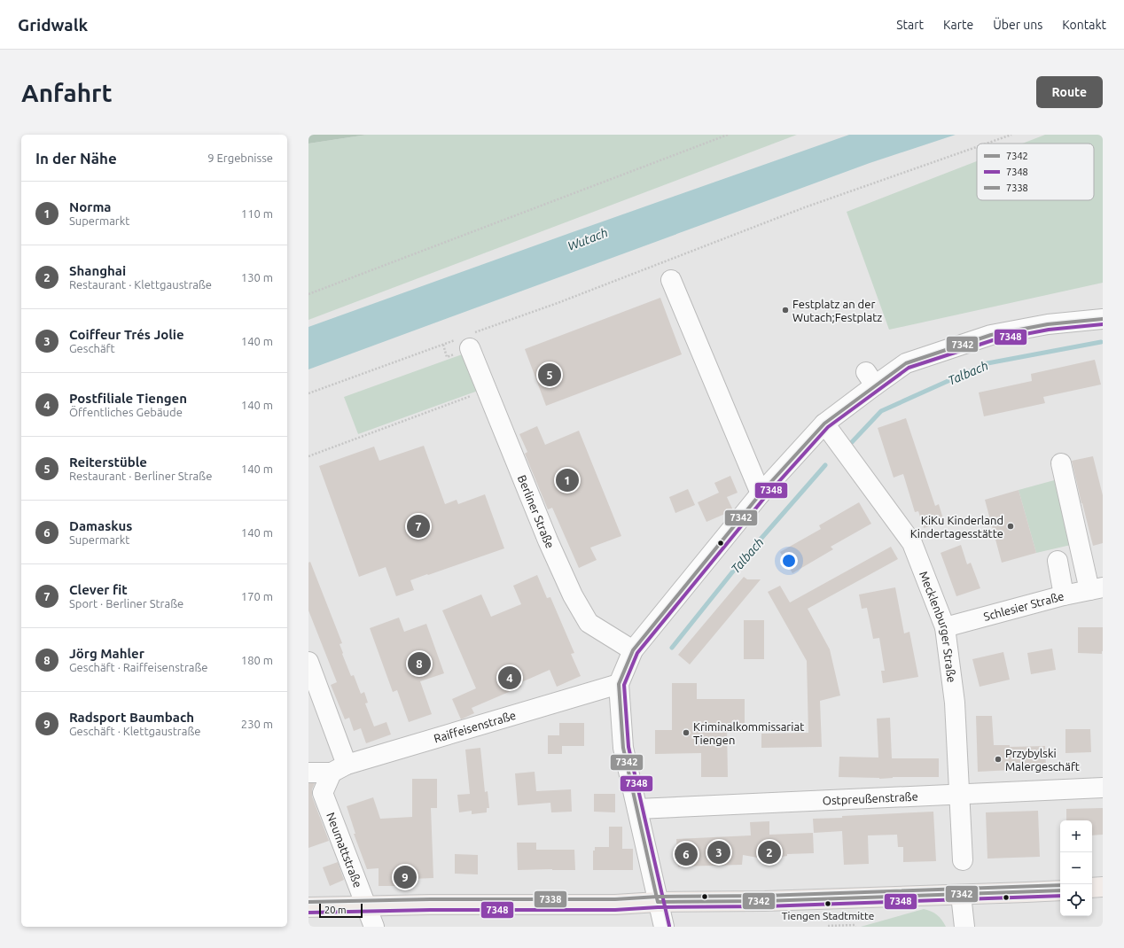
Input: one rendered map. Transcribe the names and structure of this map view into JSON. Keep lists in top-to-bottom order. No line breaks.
{"streets":{"street":["Berliner Straße","Schlesier Straße","Mecklenburger Straße","Raiffeisenstraße","Ostpreußenstraße","Neumattstraße"]},"crossings":[["Schlesier Straße","Mecklenburger Straße"],["Mecklenburger Straße","Ostpreußenstraße"],["Raiffeisenstraße","Neumattstraße"]],"water":["Wutach","Talbach"],"places":["Festplatz an der Wutach;Festplatz","KiKu Kinderland Kindertagesstätte","Kriminalkommissariat Tiengen","Przybylski Malergeschäft","Tiengen Stadtmitte"],"lines":["transit line 7342","transit line 7348","transit line 7338"],"legend":["7342","7348","7338"],"scale_bar":"20 m","page":{"header":"Gridwalk","nav":["Start","Karte","Über uns","Kontakt"],"buttons":"Route","title":"Anfahrt","heading":["In der Nähe","9 Ergebnisse"],"list":[{"mark":"1","name":"Norma","note":"Supermarkt","value":"110 m"},{"mark":"2","name":"Shanghai","note":"Restaurant · Klettgaustraße","value":"130 m"},{"mark":"3","name":"Coiffeur Trés Jolie","note":"Geschäft","value":"140 m"},{"mark":"4","name":"Postfiliale Tiengen","note":"Öffentliches Gebäude","value":"140 m"},{"mark":"5","name":"Reiterstüble","note":"Restaurant · Berliner Straße","value":"140 m"},{"mark":"6","name":"Damaskus","note":"Supermarkt","value":"140 m"},{"mark":"7","name":"Clever fit","note":"Sport · Berliner Straße","value":"170 m"},{"mark":"8","name":"Jörg Mahler","note":"Geschäft · Raiffeisenstraße","value":"180 m"},{"mark":"9","name":"Radsport Baumbach","note":"Geschäft · Klettgaustraße","value":"230 m"}],"pins":["5","1","7","8","4","2","3","6","9"],"map_buttons":["+","−"],"scale":"20 m"}}
